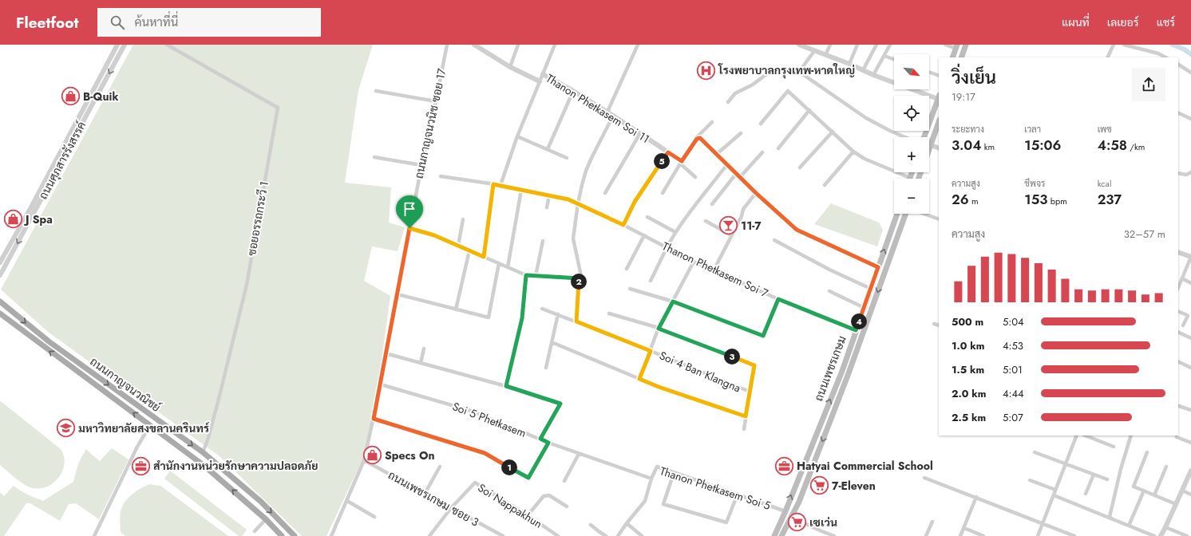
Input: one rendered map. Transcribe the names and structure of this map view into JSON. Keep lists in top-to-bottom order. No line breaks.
{"streets":{"main road":["ถนนเพชรเกษม","ถนนกาญจนวณิชย์"],"street":["Thanon Phetkasem Soi 11","ถนนกาญจนวนิช ซอย 17","ถนนศุภสารรังสรรค์","ซอยอรรถกระวี 1","Thanon Phetkasem Soi 7","Soi 4 Ban Klangna","Soi 5 Phetkasem","Thanon Phetkasem Soi 5","ถนนเพชรเกษม ซอย 3","Soi Nappakhun"]},"crossings":[["ถนนกาญจนวนิช ซอย 17","Soi 5 Phetkasem"],["ถนนกาญจนวนิช ซอย 17","ถนนเพชรเกษม ซอย 3"],["ซอยอรรถกระวี 1","ถนนกาญจนวณิชย์"],["Thanon Phetkasem Soi 7","ถนนเพชรเกษม"],["ถนนเพชรเกษม","Thanon Phetkasem Soi 5"],["Soi 5 Phetkasem","Thanon Phetkasem Soi 5"],["ถนนเพชรเกษม ซอย 3","Soi Nappakhun"]],"places":{"hospital":["โรงพยาบาลกรุงเทพ-หาดใหญ่"],"shop":["B-Quik","J Spa","Specs On"],"bar":["11-7"],"school or university":["มหาวิทยาลัยสงขลานครินทร์"],"office":["สำนักงานหน่วยรักษาความปลอดภัย","Hatyai Commercial School"],"supermarket":["7-Eleven","เซเว่น"]},"north":"bottom right","page":{"header":"Fleetfoot","search":"ค้นหาที่นี่","nav":["แผนที่","เลเยอร์","แชร์"],"map_buttons":["+","−"],"heading":["วิ่งเย็น","19:17"],"stats":[["ระยะทาง","3.04 km"],["เวลา","15:06"],["เพซ","4:58 /km"],["ความสูง","26 m"],["ชีพจร","153 bpm"],["kcal","237"]],"pins":["5","2","4","3","1"],"chart":["ความสูง","32–57 m"],"list":[{"name":"500 m","note":"5:04"},{"name":"1.0 km","note":"4:53"},{"name":"1.5 km","note":"5:01"},{"name":"2.0 km","note":"4:44"},{"name":"2.5 km","note":"5:07"}]}}
